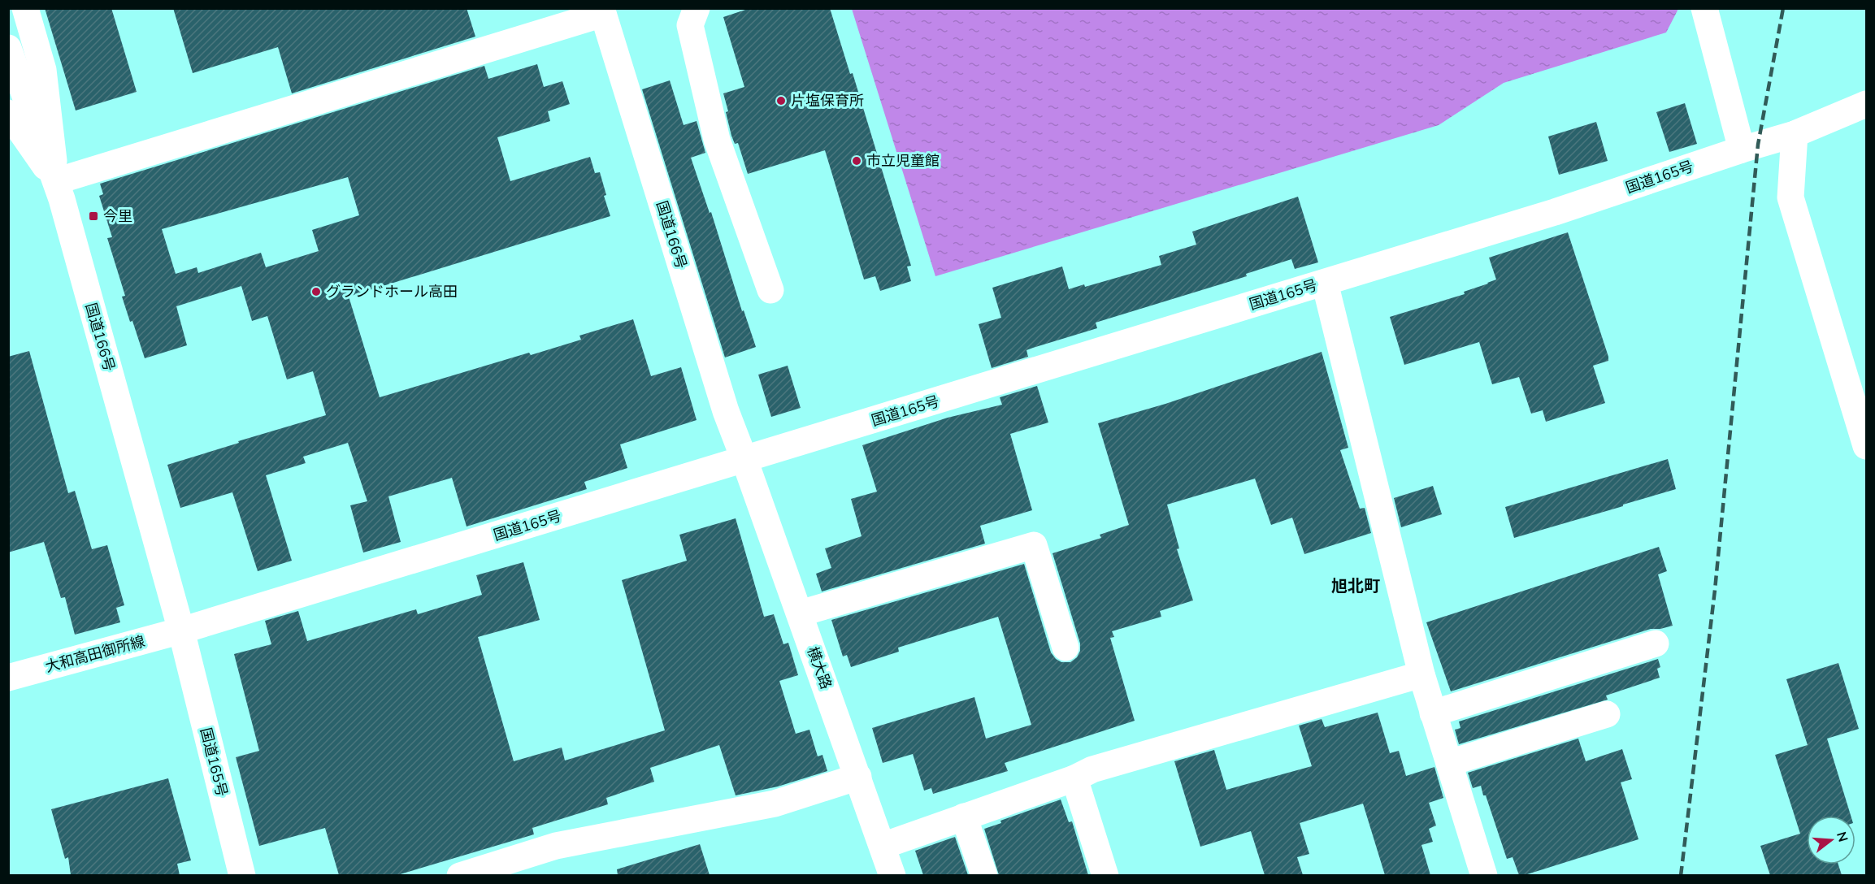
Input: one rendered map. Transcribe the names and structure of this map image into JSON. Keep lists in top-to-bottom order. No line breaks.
{"streets":{"main road":["国道165号","国道166号","大和高田御所線","横大路"]},"crossings":[["国道165号","国道166号"],["国道165号","大和高田御所線"],["国道165号","横大路"],["国道166号","大和高田御所線"],["国道166号","横大路"]],"districts":["旭北町"],"places":{"other":["片塩保育所","市立児童館","グランドホール高田"],"transit":["今里"]},"north":"right"}
